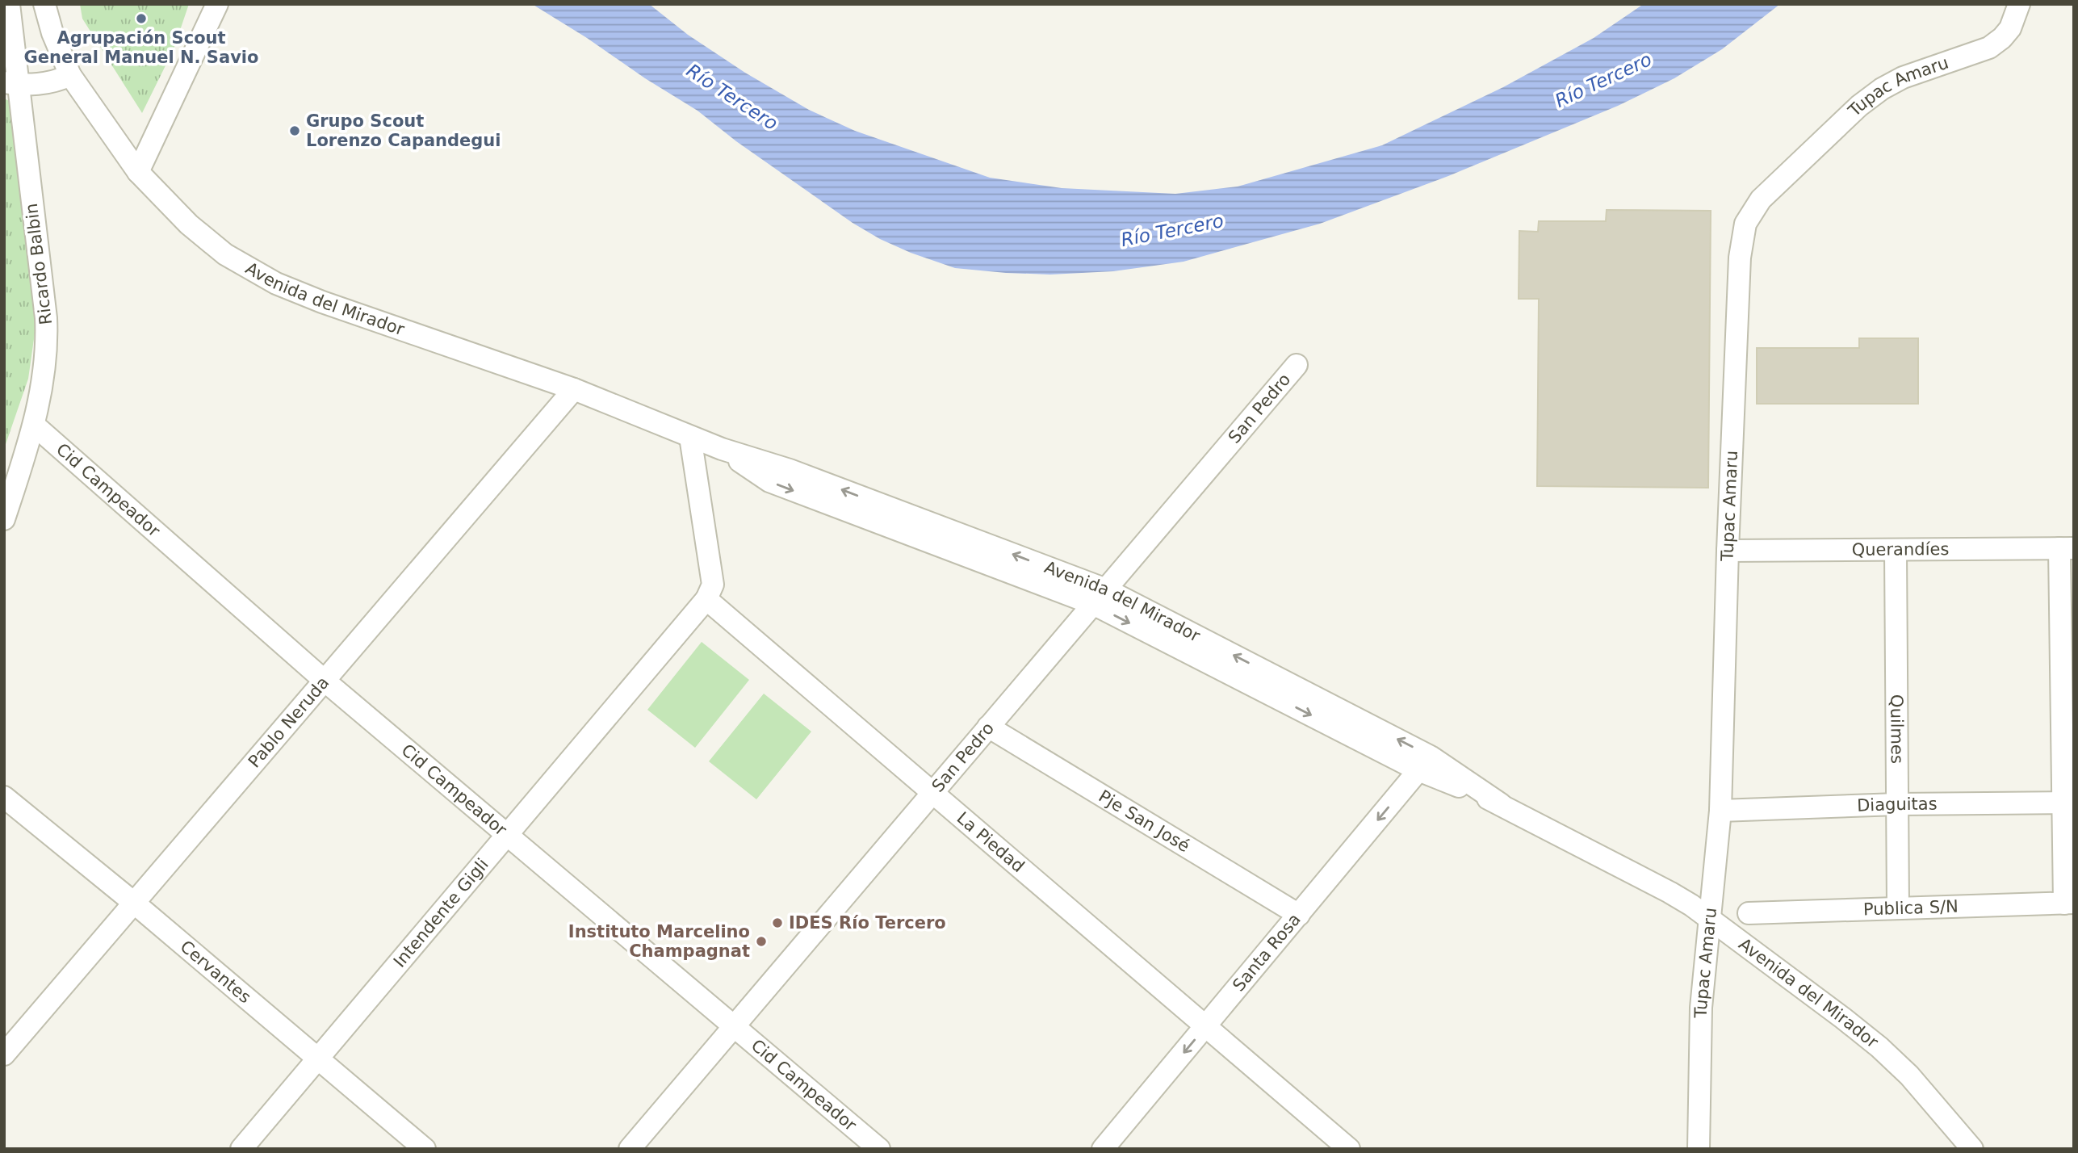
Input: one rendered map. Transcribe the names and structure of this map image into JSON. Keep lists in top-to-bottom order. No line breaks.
{"streets":{"street":["Tupac Amaru","Ricardo Balbin","Avenida del Mirador","San Pedro","Cid Campeador","Querandíes","Pablo Neruda","Quilmes","Diaguitas","Pje San José","La Piedad","Publica S/N","Intendente Gigli","Santa Rosa","Cervantes"]},"crossings":[["Tupac Amaru","Avenida del Mirador"],["Tupac Amaru","Querandíes"],["Tupac Amaru","Diaguitas"],["Ricardo Balbin","Cid Campeador"],["Avenida del Mirador","San Pedro"],["Avenida del Mirador","Pablo Neruda"],["Avenida del Mirador","Santa Rosa"],["San Pedro","Cid Campeador"],["San Pedro","Pje San José"],["San Pedro","La Piedad"],["Cid Campeador","Pablo Neruda"],["Cid Campeador","Intendente Gigli"],["Querandíes","Quilmes"],["Pablo Neruda","Cervantes"],["Quilmes","Diaguitas"],["Quilmes","Publica S/N"],["Pje San José","Santa Rosa"],["La Piedad","Intendente Gigli"],["La Piedad","Santa Rosa"],["Intendente Gigli","Cervantes"]],"one_way":["Santa Rosa"],"water":["Río Tercero"],"places":["Agrupación Scout General Manuel N. Savio","Grupo Scout Lorenzo Capandegui","IDES Río Tercero","Instituto Marcelino Champagnat"]}
